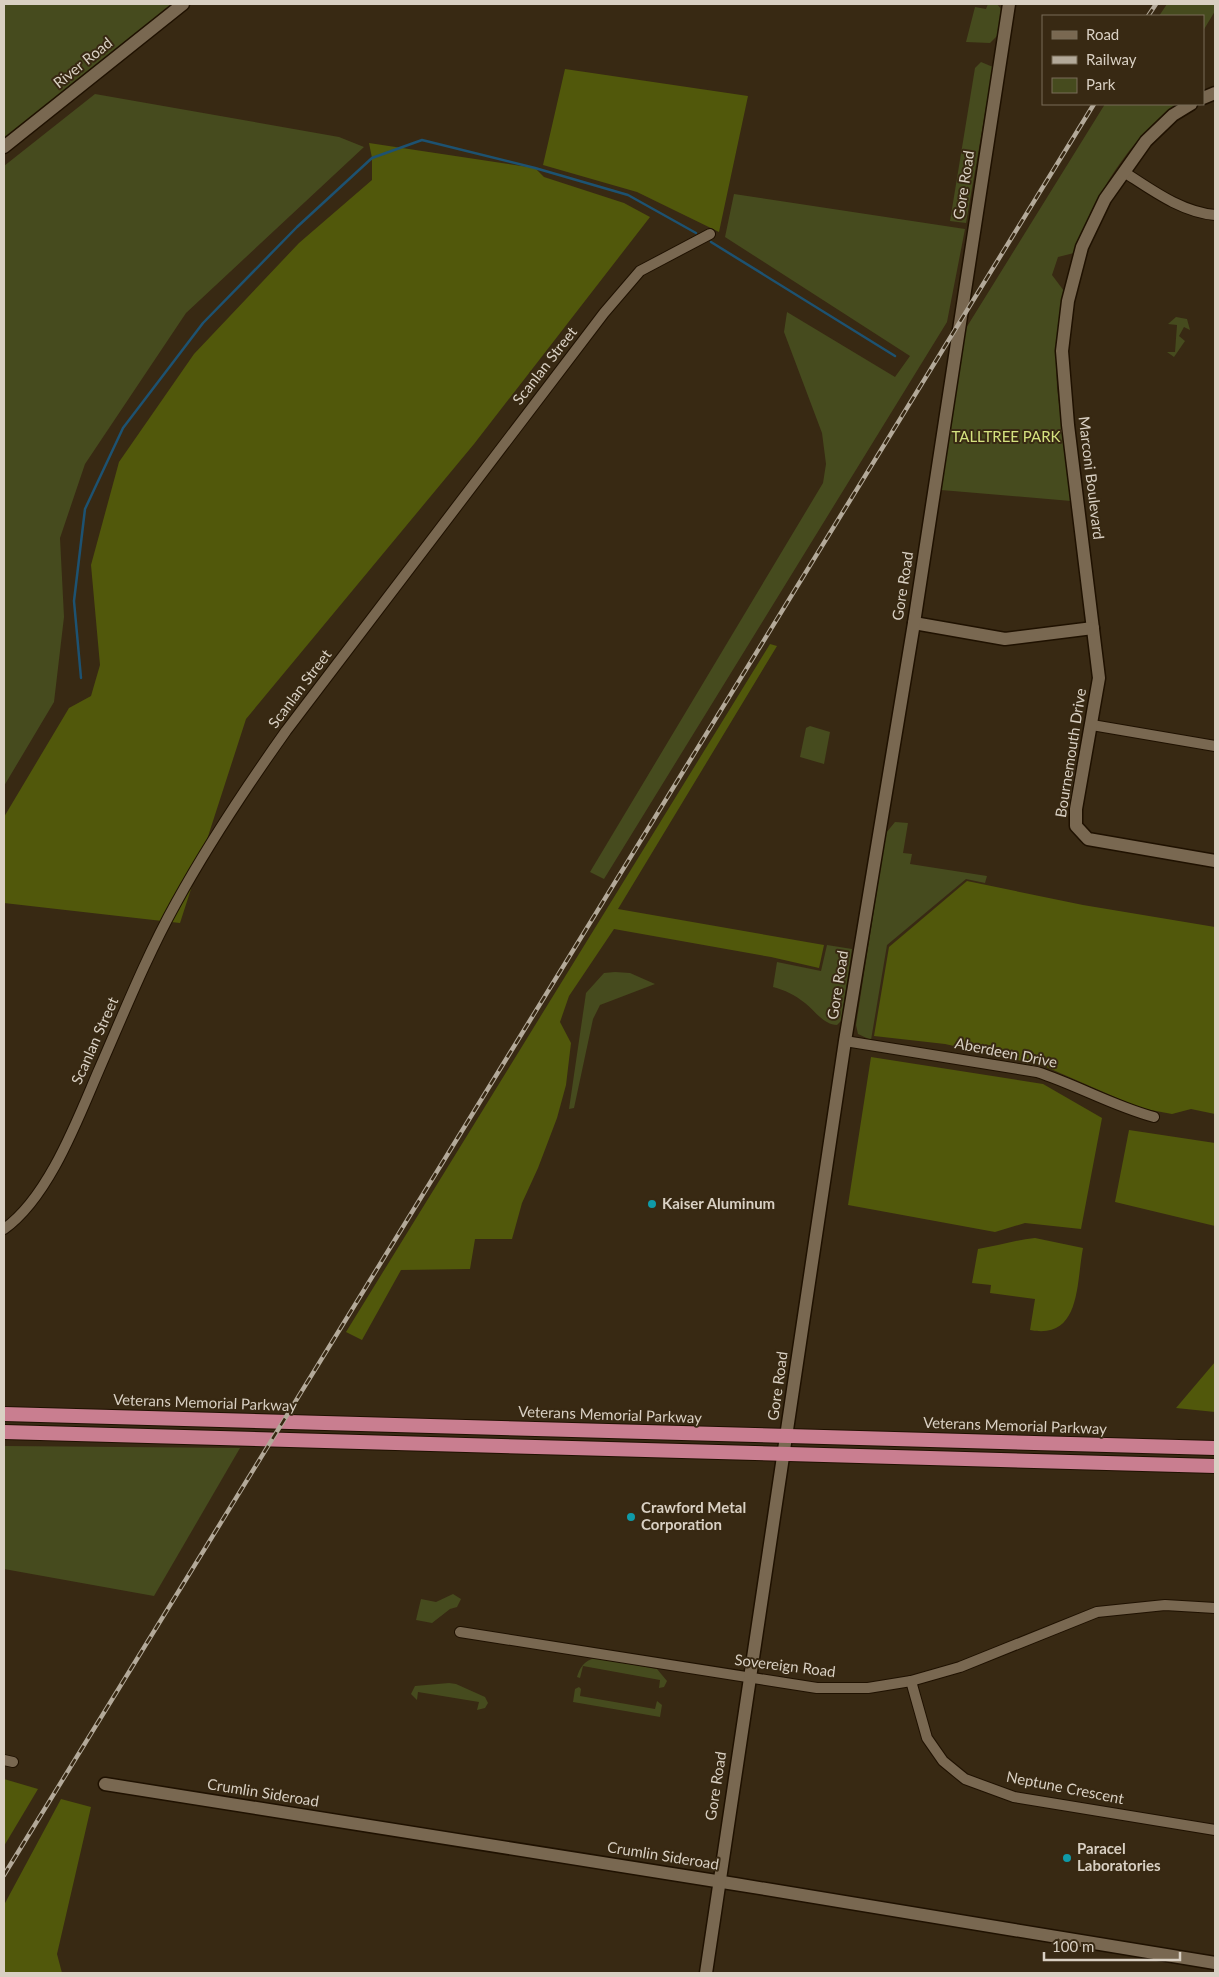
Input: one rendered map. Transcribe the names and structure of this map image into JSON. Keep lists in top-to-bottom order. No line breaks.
{"streets":{"highway":["Veterans Memorial Parkway"],"street":["River Road","Gore Road","Scanlan Street","Marconi Boulevard","Bournemouth Drive","Aberdeen Drive","Sovereign Road","Neptune Crescent","Crumlin Sideroad"]},"crossings":[["Gore Road","Aberdeen Drive"],["Gore Road","Veterans Memorial Parkway"],["Gore Road","Sovereign Road"],["Gore Road","Crumlin Sideroad"],["Marconi Boulevard","Bournemouth Drive"],["Sovereign Road","Neptune Crescent"]],"parks":["TALLTREE PARK"],"places":["Kaiser Aluminum","Crawford Metal Corporation","Paracel Laboratories"],"legend":["Road","Railway","Park"],"scale_bar":"100 m"}
